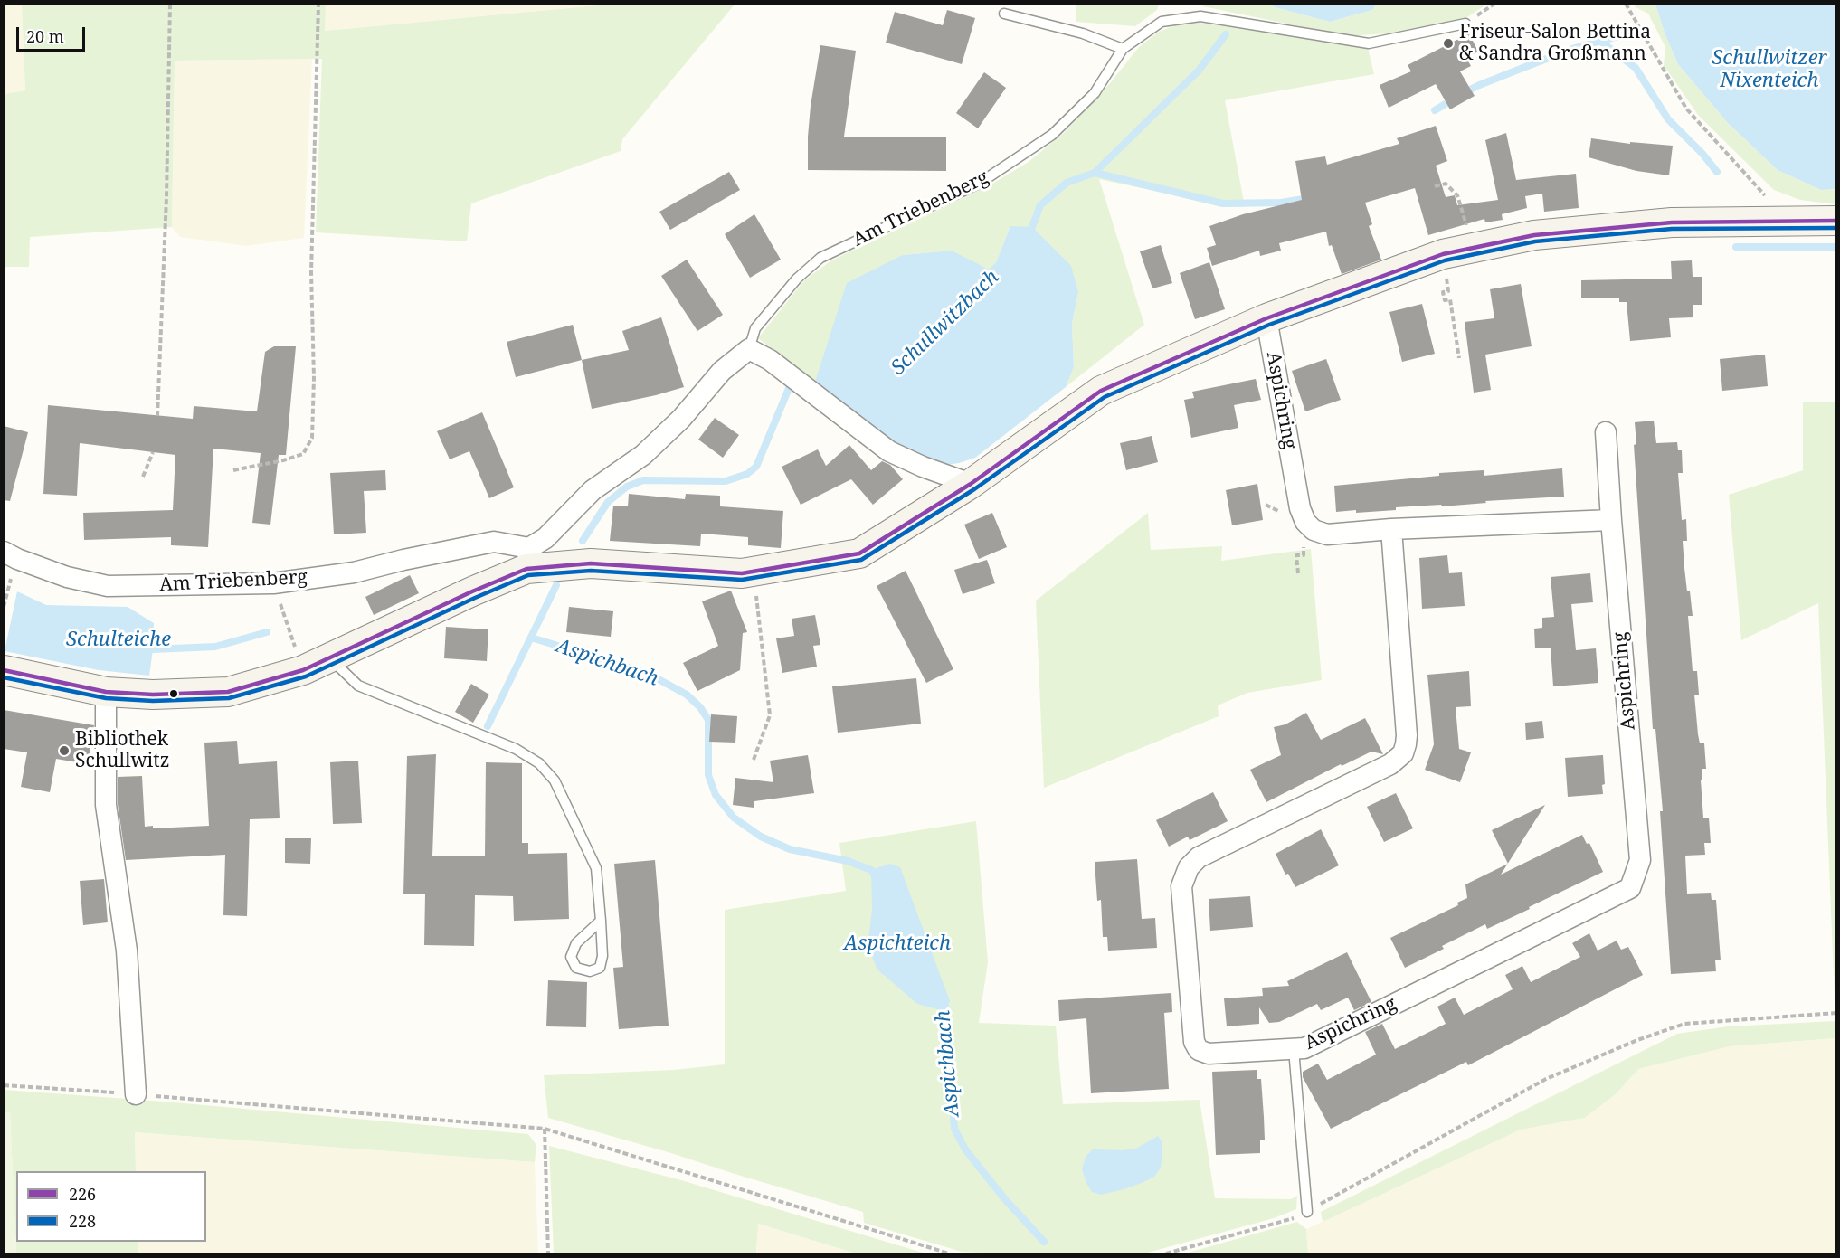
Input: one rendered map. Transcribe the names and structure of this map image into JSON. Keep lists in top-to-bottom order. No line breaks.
{"streets":{"street":["Am Triebenberg","Aspichring"]},"water":["Schullwitzer Nixenteich","Schullwitzbach","Schulteiche","Aspichbach","Aspichteich"],"places":["Friseur-Salon Bettina & Sandra Großmann","Bibliothek Schullwitz"],"lines":["transit line 226","transit line 228"],"legend":["226","228"],"scale_bar":"20 m"}
